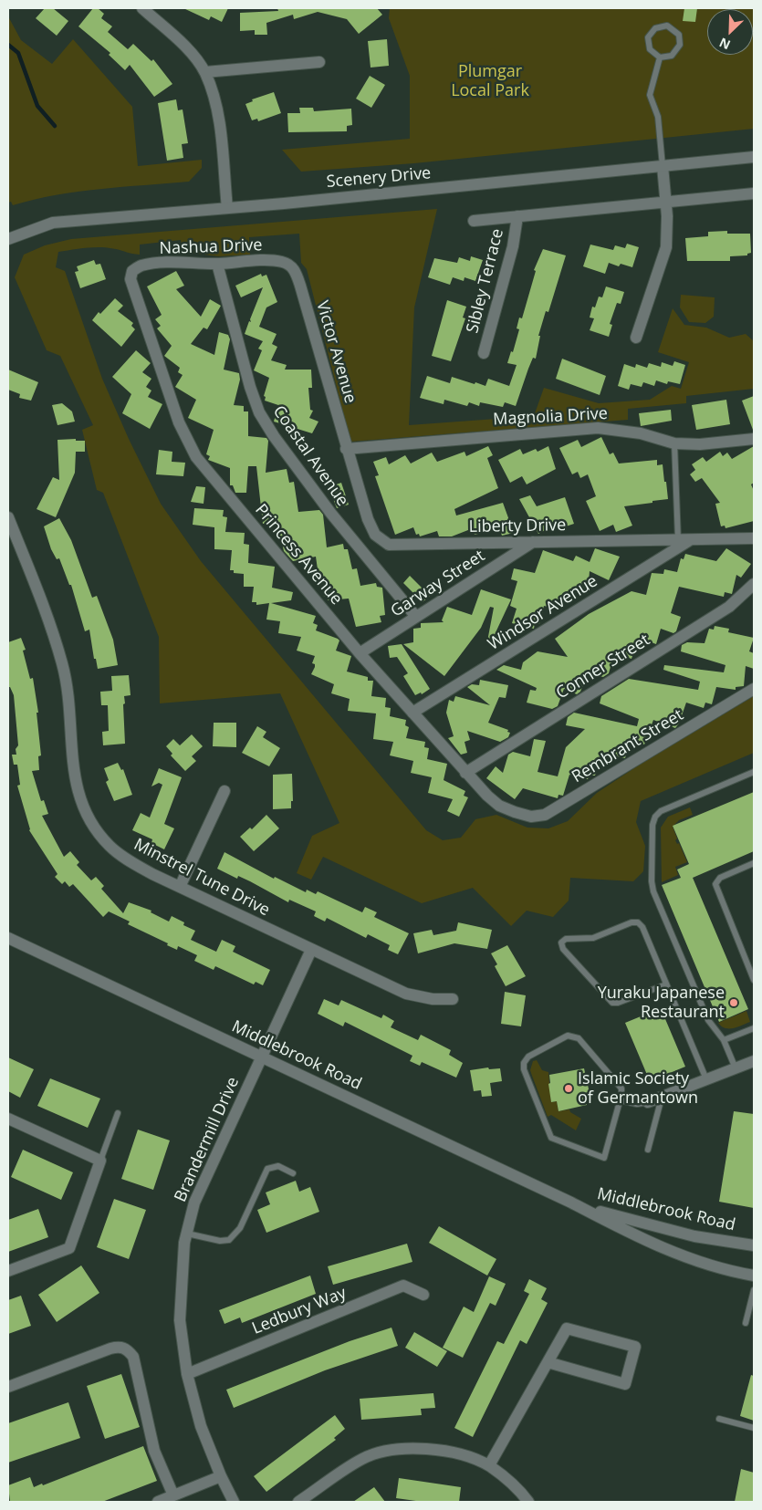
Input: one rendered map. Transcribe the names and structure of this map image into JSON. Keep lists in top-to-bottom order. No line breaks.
{"streets":{"street":["Scenery Drive","Nashua Drive","Sibley Terrace","Victor Avenue","Magnolia Drive","Coastal Avenue","Liberty Drive","Princess Avenue","Garway Street","Windsor Avenue","Conner Street","Rembrant Street","Minstrel Tune Drive","Middlebrook Road","Brandermill Drive","Ledbury Way"]},"crossings":[["Nashua Drive","Victor Avenue"],["Nashua Drive","Coastal Avenue"],["Nashua Drive","Princess Avenue"],["Victor Avenue","Magnolia Drive"],["Victor Avenue","Liberty Drive"],["Magnolia Drive","Liberty Drive"],["Coastal Avenue","Garway Street"],["Liberty Drive","Garway Street"],["Liberty Drive","Windsor Avenue"],["Princess Avenue","Garway Street"],["Princess Avenue","Windsor Avenue"],["Princess Avenue","Conner Street"],["Princess Avenue","Rembrant Street"],["Minstrel Tune Drive","Brandermill Drive"],["Middlebrook Road","Brandermill Drive"],["Brandermill Drive","Ledbury Way"]],"parks":["Plumgar Local Park"],"places":["Yuraku Japanese Restaurant","Islamic Society of Germantown"],"north":"bottom left"}
